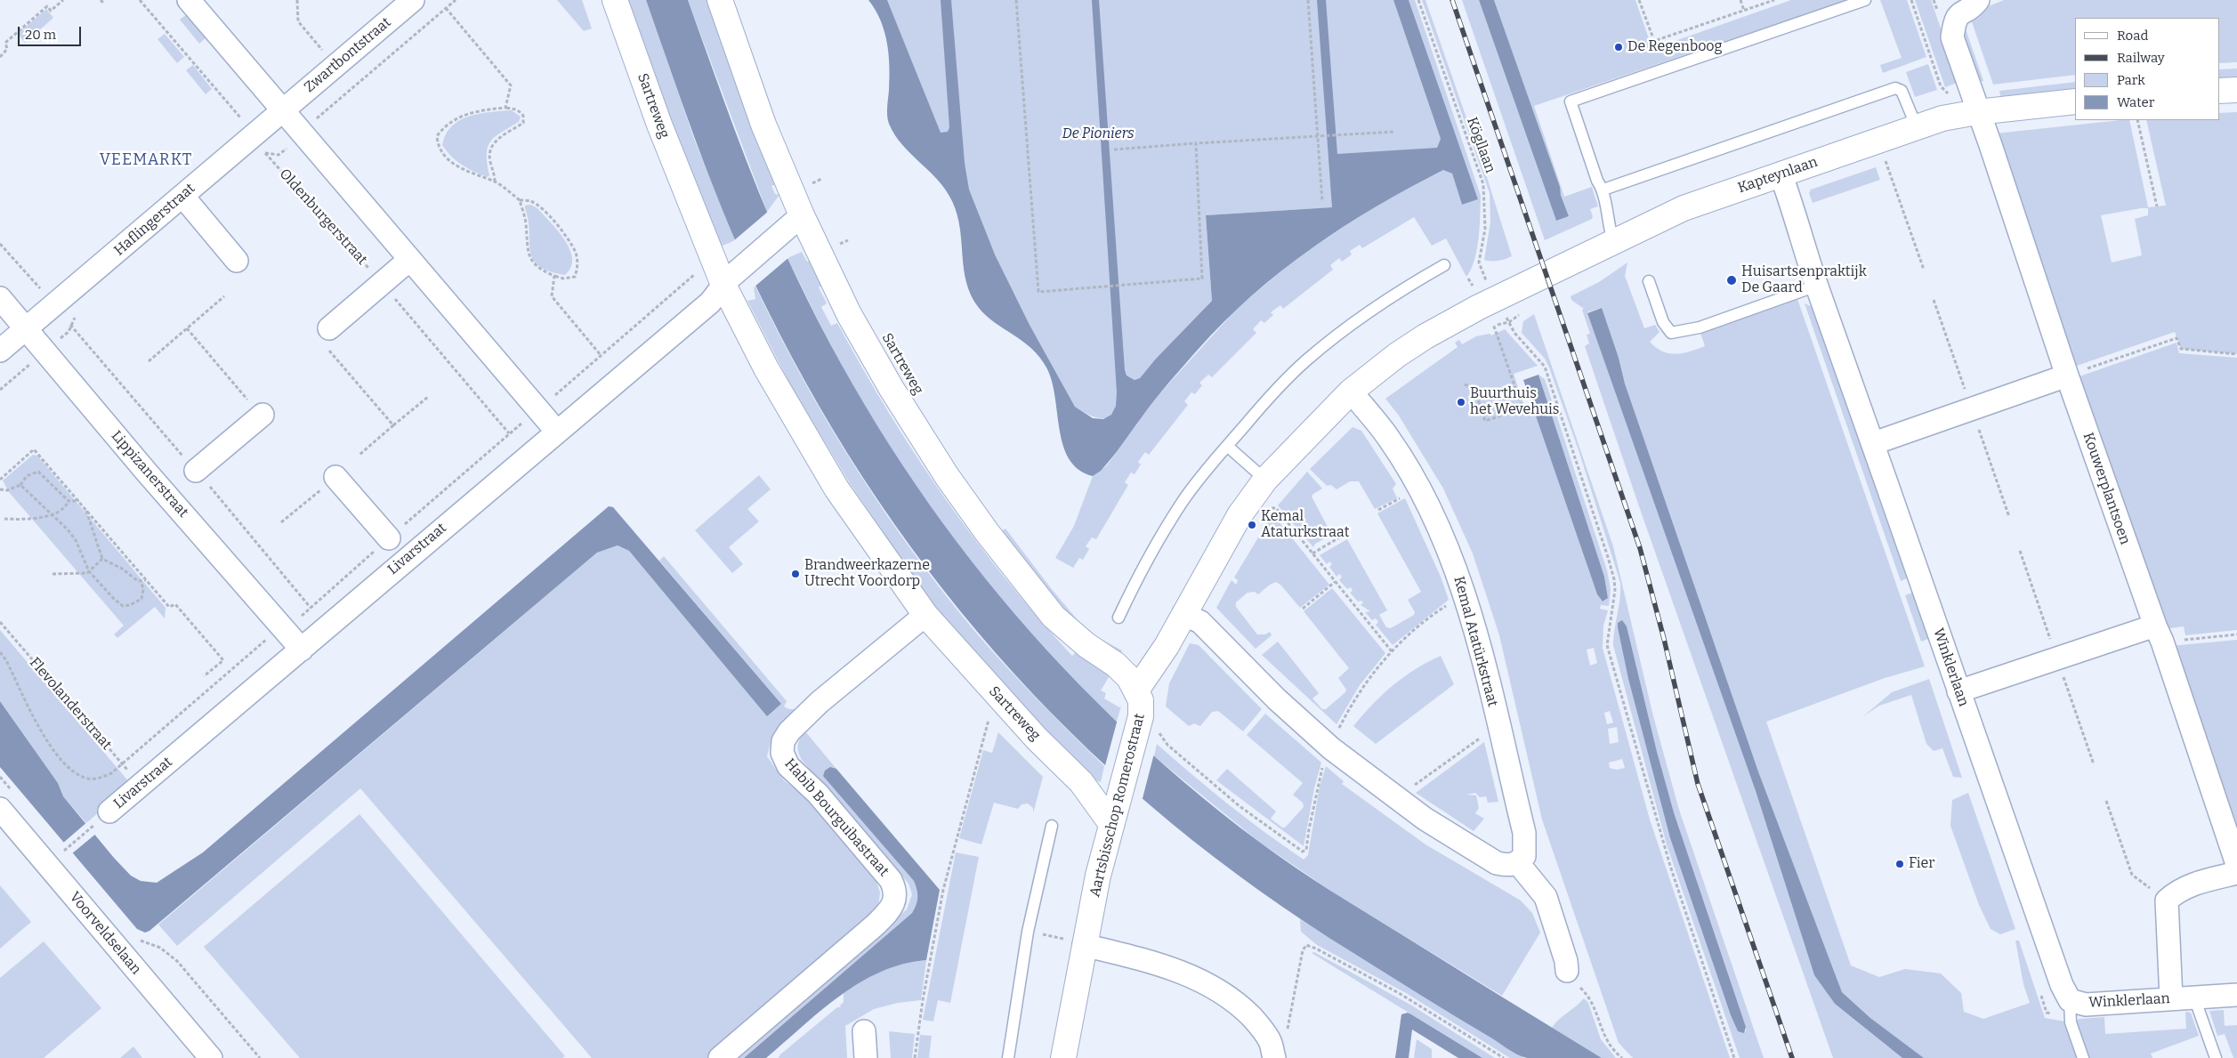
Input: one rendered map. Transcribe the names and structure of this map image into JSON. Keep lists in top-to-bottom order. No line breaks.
{"streets":{"street":["Zwartbontstraat","Sartreweg","Kapteynlaan","Haflingerstraat","Lippizanerstraat","Kouwerplantsoen","Livarstraat","Kemal Atatürkstraat","Winklerlaan","Aartsbisschop Romerostraat","Habib Bourguibastraat","Voorveldselaan"],"path":["Kögllaan","Oldenburgerstraat","Flevolanderstraat"]},"crossings":[["Zwartbontstraat","Haflingerstraat"],["Sartreweg","Livarstraat"],["Sartreweg","Aartsbisschop Romerostraat"],["Sartreweg","Habib Bourguibastraat"],["Kögllaan","Kapteynlaan"],["Kapteynlaan","Kouwerplantsoen"],["Kapteynlaan","Winklerlaan"],["Oldenburgerstraat","Haflingerstraat"],["Haflingerstraat","Lippizanerstraat"],["Lippizanerstraat","Livarstraat"],["Livarstraat","Flevolanderstraat"]],"districts":["VEEMARKT"],"parks":["De Pioniers"],"places":["De Regenboog","Huisartsenpraktijk De Gaard","Buurthuis het Wevehuis","Kemal Ataturkstraat","Brandweerkazerne Utrecht Voordorp","Fier"],"legend":["Road","Railway","Park","Water"],"scale_bar":"20 m"}
